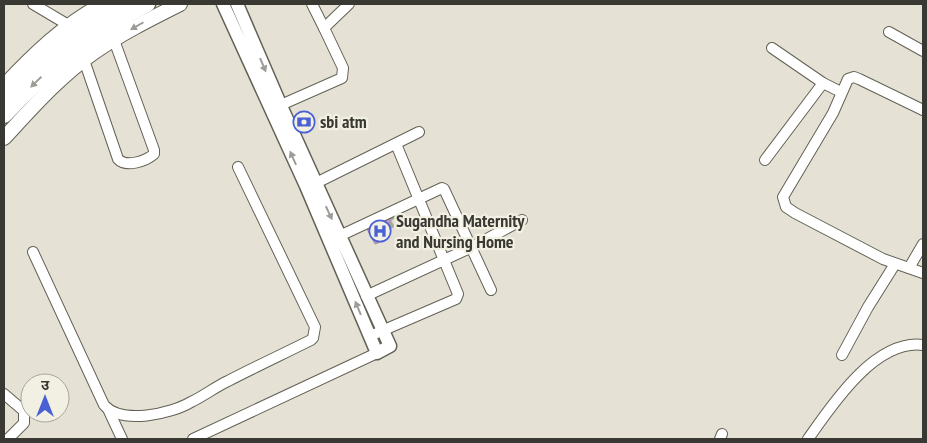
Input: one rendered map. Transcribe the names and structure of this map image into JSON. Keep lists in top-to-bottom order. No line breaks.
{"places":{"bank":["sbi atm"],"hospital":["Sugandha Maternity and Nursing Home"]},"north":"top"}
